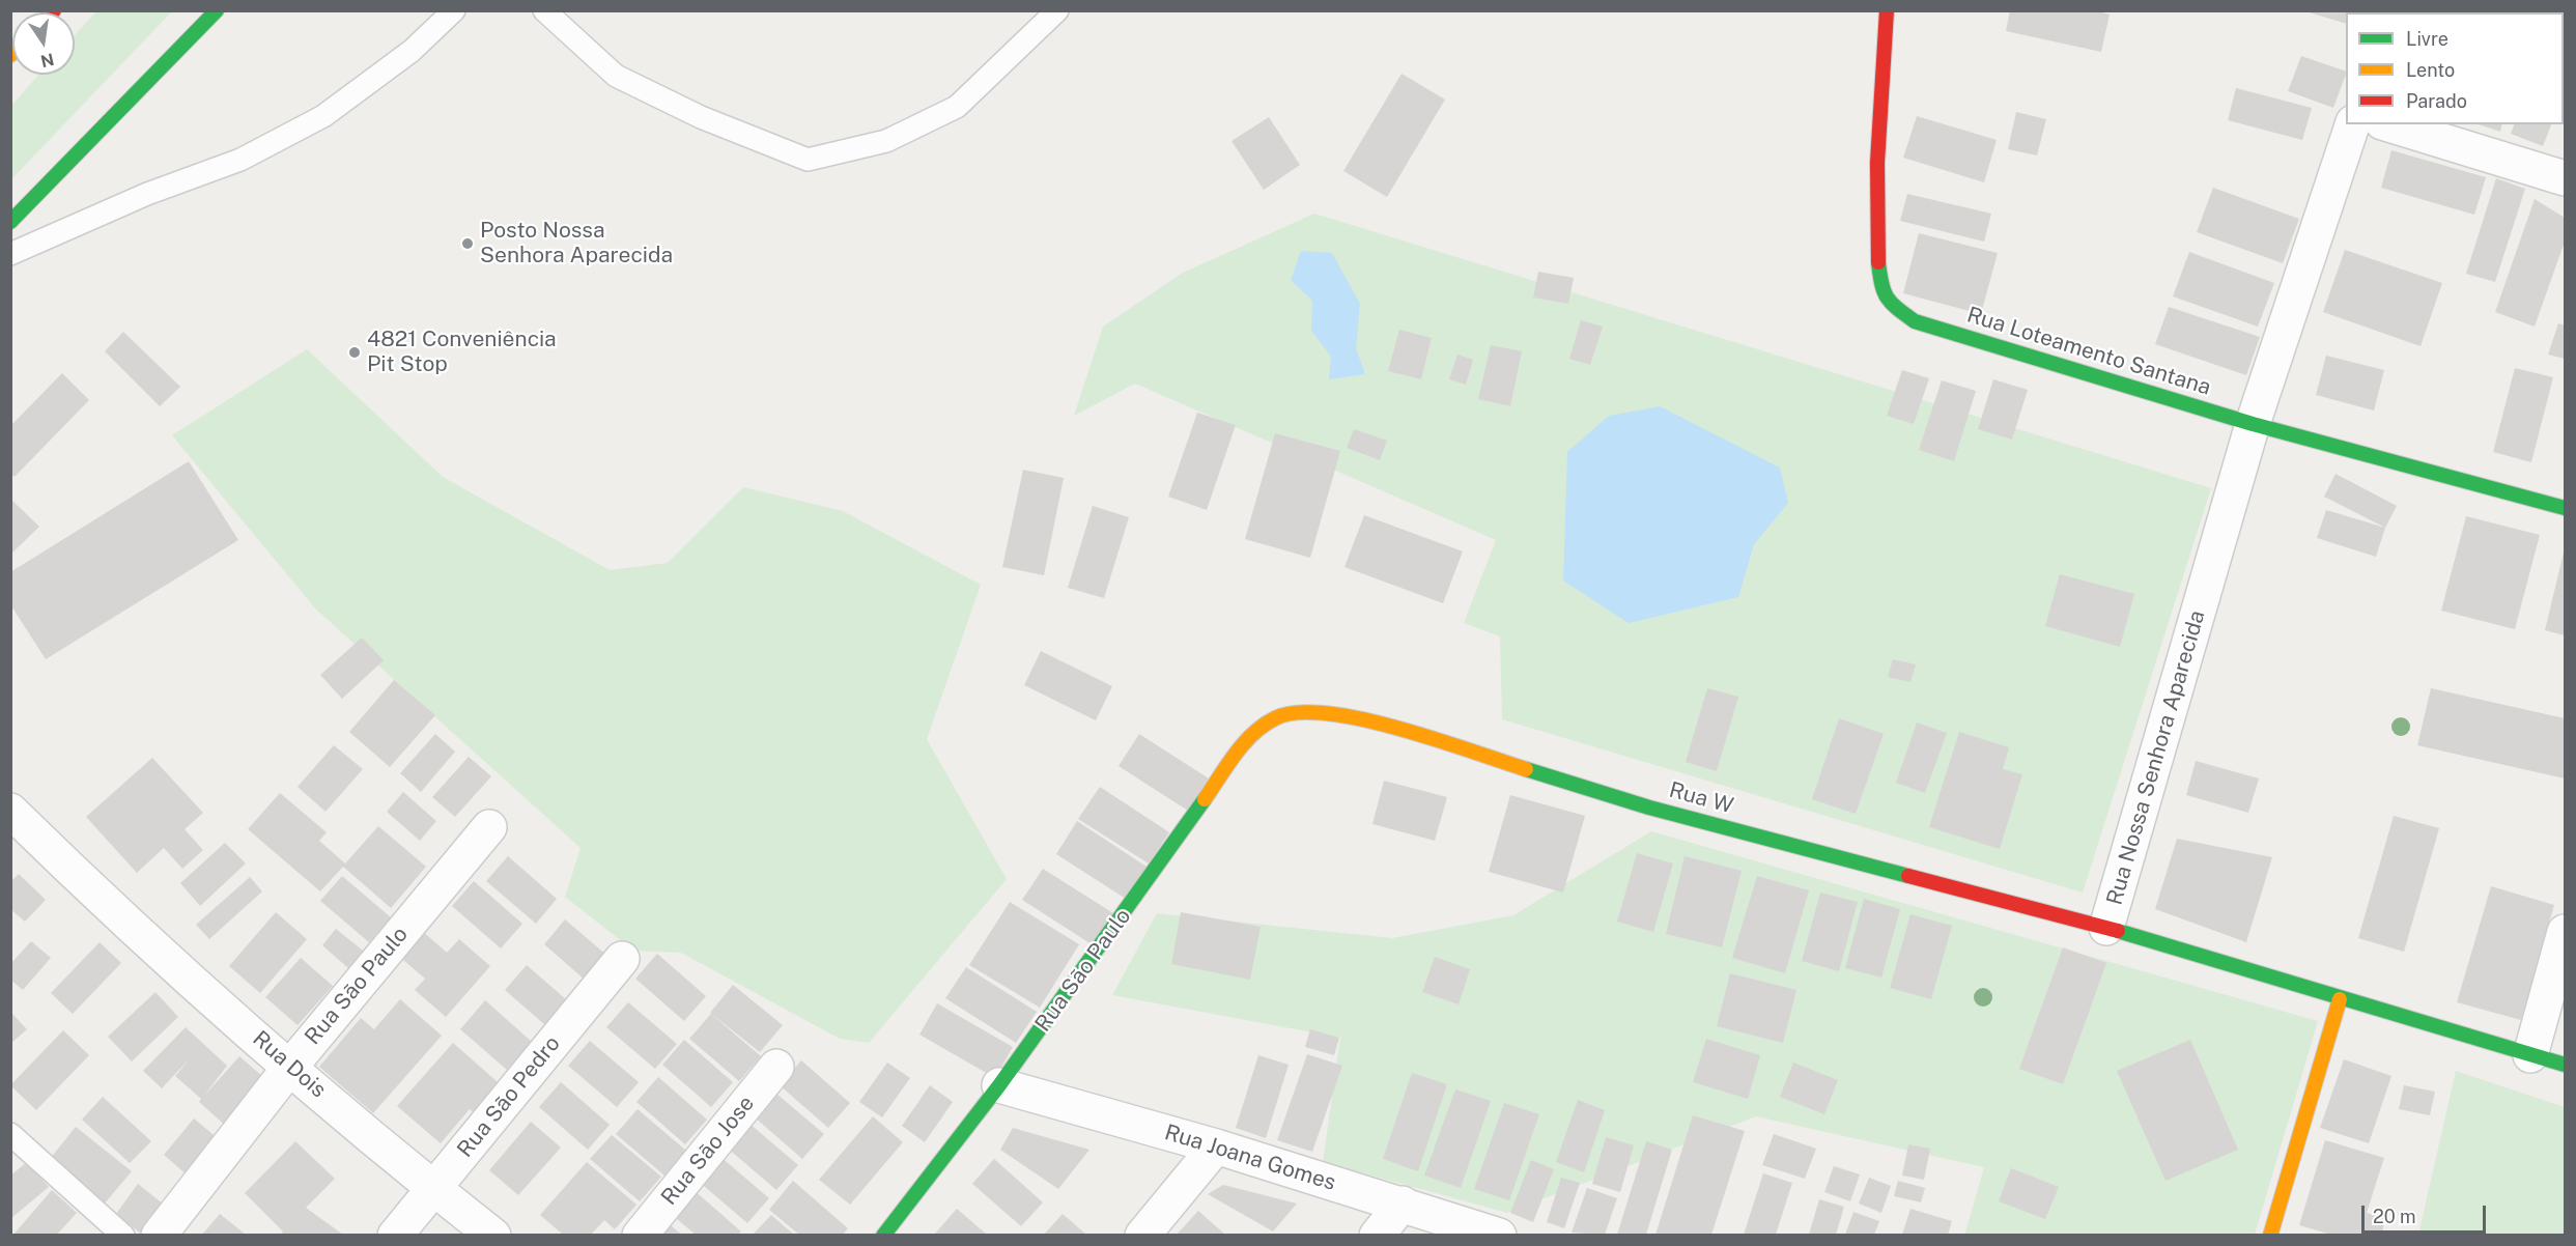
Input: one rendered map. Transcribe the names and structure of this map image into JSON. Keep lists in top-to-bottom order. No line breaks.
{"streets":{"main road":["Rua Loteamento Santana","Rua Nossa Senhora Aparecida","Rua W","Rua São Paulo"],"street":["Rua Dois","Rua São Pedro","Rua São Jose","Rua Joana Gomes"]},"crossings":[["Rua Loteamento Santana","Rua Nossa Senhora Aparecida"],["Rua Nossa Senhora Aparecida","Rua W"],["Rua W","Rua São Paulo"],["Rua São Paulo","Rua Dois"],["Rua São Paulo","Rua Joana Gomes"],["Rua Dois","Rua São Pedro"]],"places":["Posto Nossa Senhora Aparecida","4821 Conveniência Pit Stop"],"legend":["Livre","Lento","Parado"],"scale_bar":"20 m","north":"bottom"}
